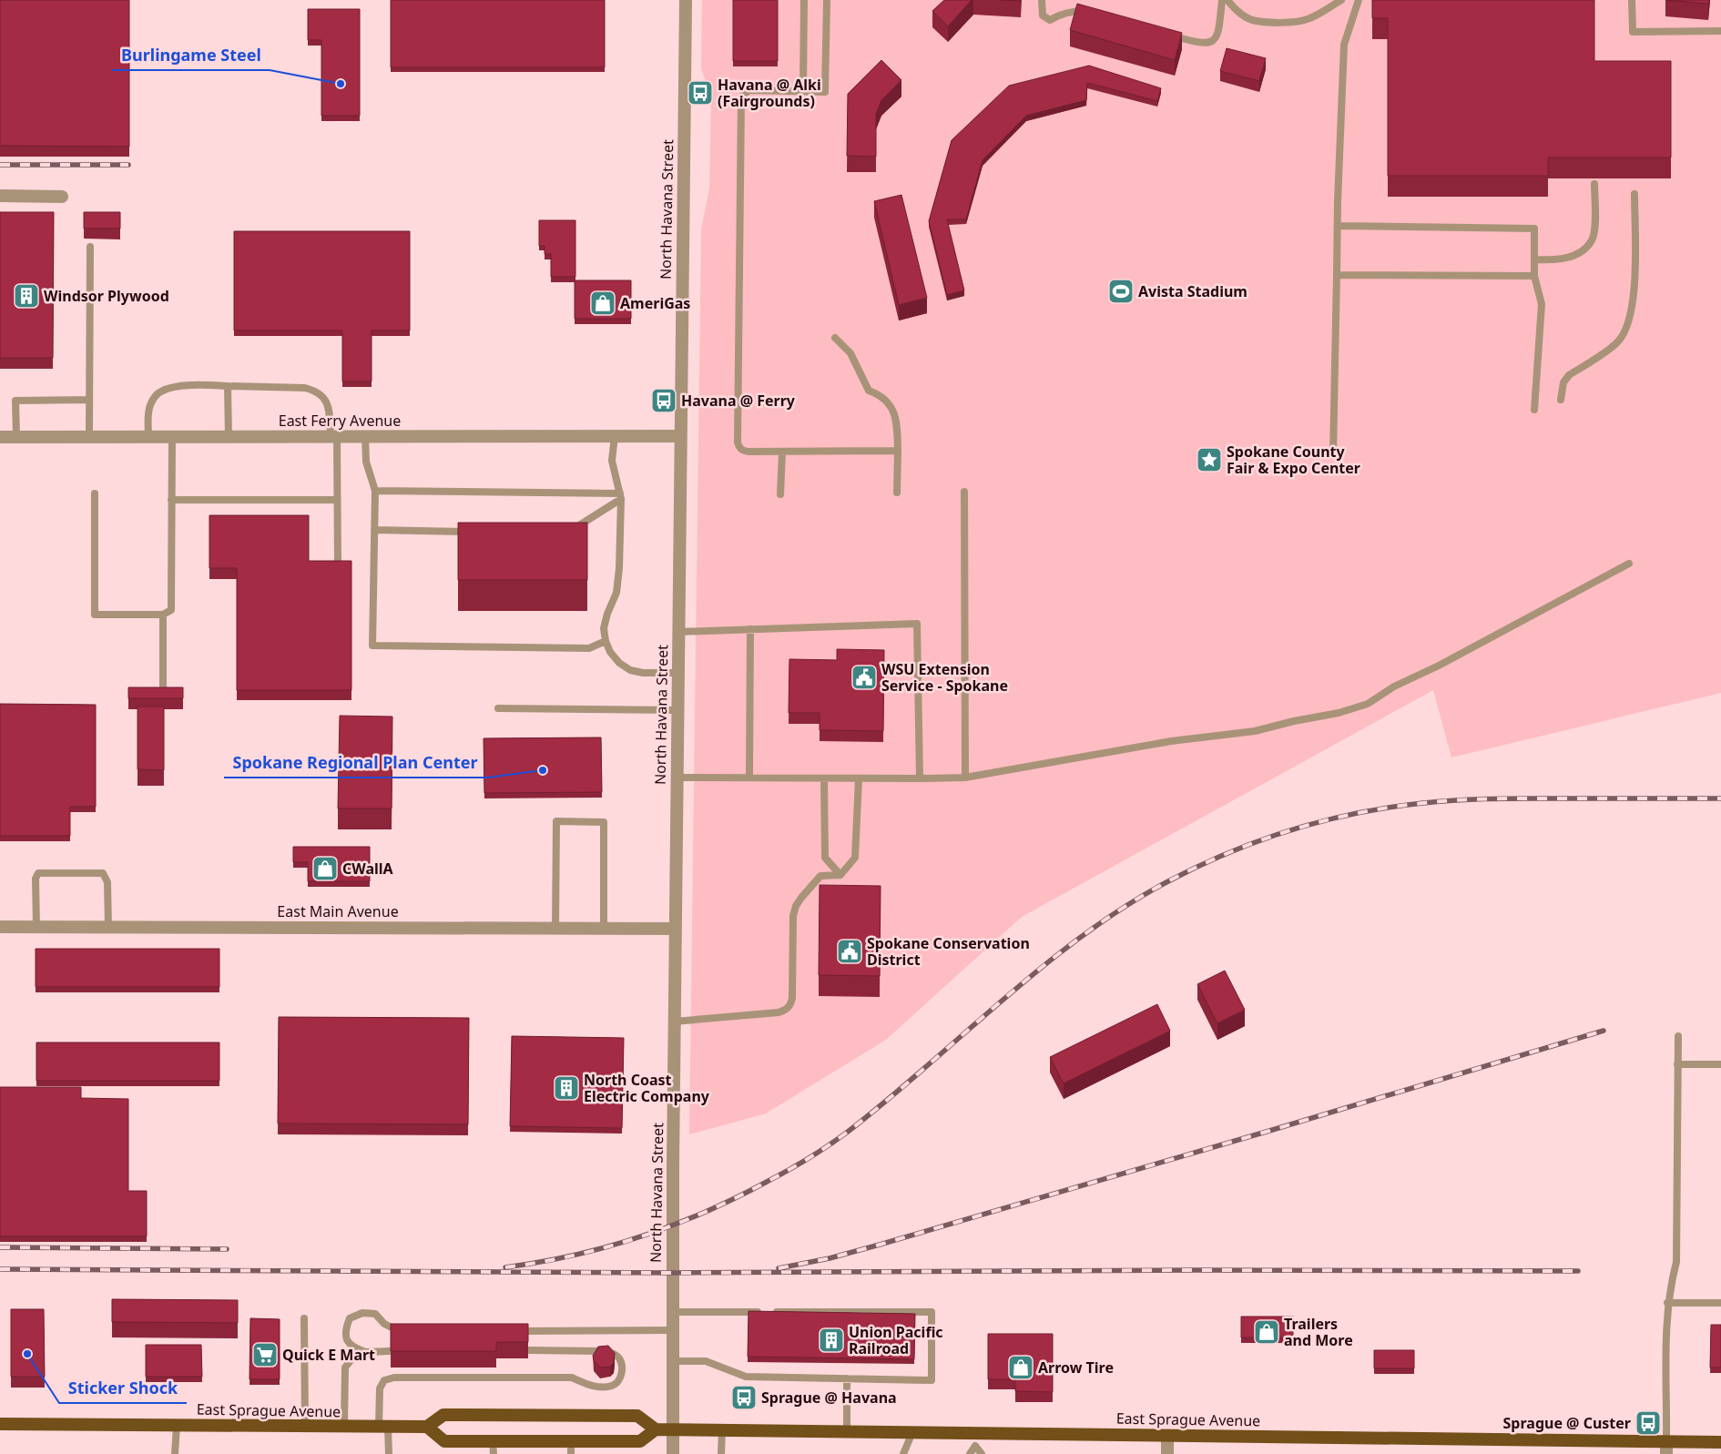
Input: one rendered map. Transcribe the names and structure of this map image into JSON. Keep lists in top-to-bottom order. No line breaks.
{"streets":{"main road":["East Sprague Avenue"],"street":["North Havana Street","East Ferry Avenue","East Main Avenue"]},"crossings":[["North Havana Street","East Ferry Avenue"],["North Havana Street","East Main Avenue"],["North Havana Street","East Sprague Avenue"]],"places":{"other":["Burlingame Steel","Spokane Regional Plan Center","Sticker Shock"],"bus stop":["Havana @ Alki (Fairgrounds)","Havana @ Ferry","Sprague @ Havana","Sprague @ Custer"],"sports":["Avista Stadium"],"building":["Windsor Plywood","North Coast Electric Company","Union Pacific Railroad"],"shop":["AmeriGas","CWallA","Trailers and More","Arrow Tire"],"place":["Spokane County Fair & Expo Center"],"public building":["WSU Extension Service - Spokane","Spokane Conservation District"],"supermarket":["Quick E Mart"]}}
